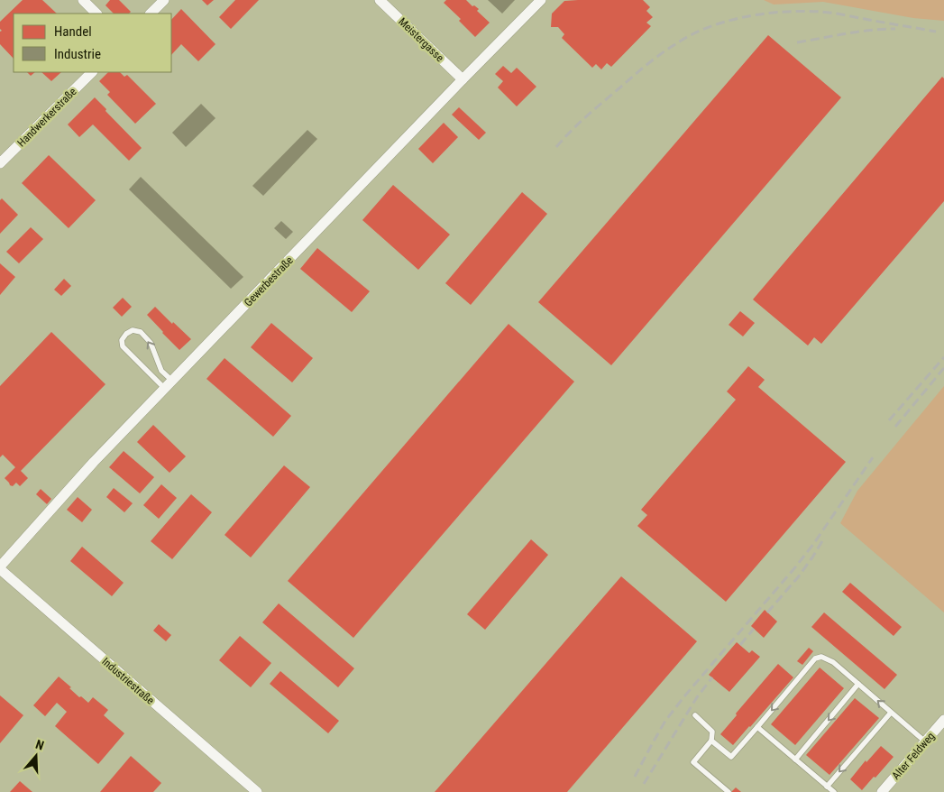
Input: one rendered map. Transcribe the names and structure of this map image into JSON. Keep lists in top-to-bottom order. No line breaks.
{"streets":{"street":["Meistergasse","Handwerkerstraße","Gewerbestraße","Industriestraße","Alter Feldweg"]},"crossings":[["Meistergasse","Gewerbestraße"],["Gewerbestraße","Industriestraße"]],"legend":["Handel","Industrie"],"north":"top"}
